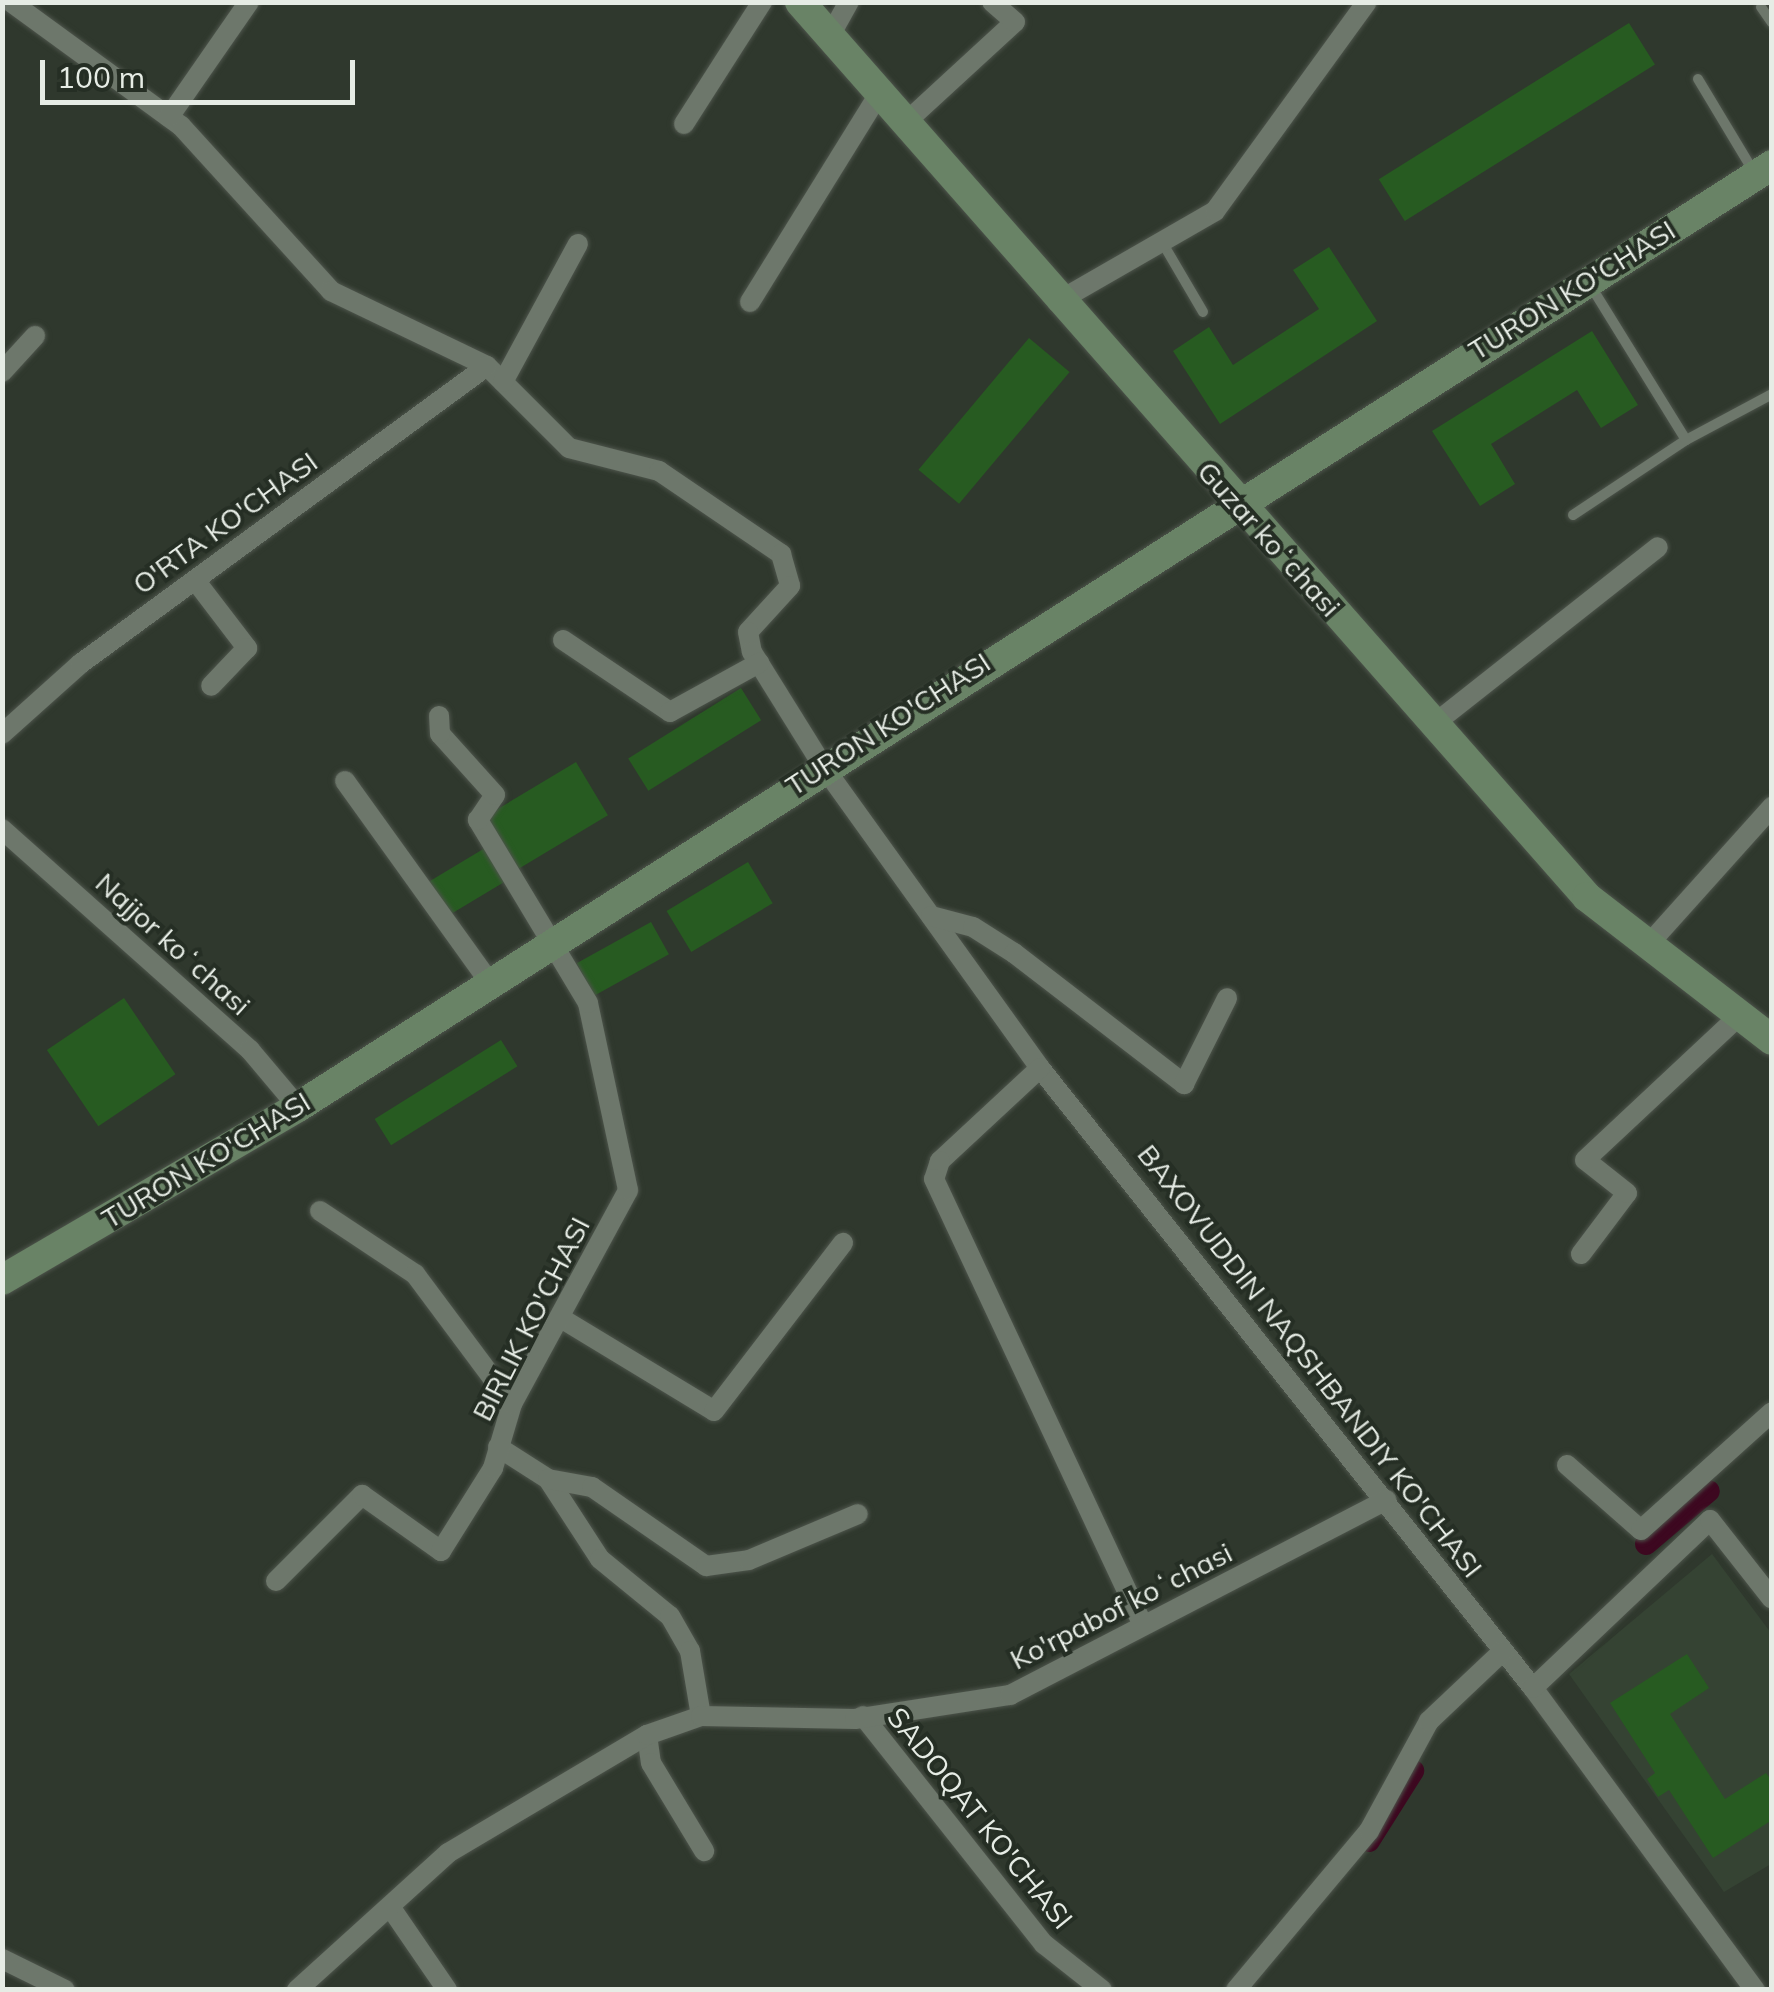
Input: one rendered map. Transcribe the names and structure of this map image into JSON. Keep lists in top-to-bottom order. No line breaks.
{"streets":{"main road":["TURON KO'CHASI","Guzar koʻchasi"],"street":["O'RTA KO'CHASI","Najjor koʻchasi","BIRLIK KO'CHASI","BAXOVUDDIN NAQSHBANDIY KO'CHASI","Ko'rpabof koʻchasi","SADOQAT KO'CHASI"]},"crossings":[["TURON KO'CHASI","Guzar koʻchasi"],["TURON KO'CHASI","Najjor koʻchasi"],["TURON KO'CHASI","BIRLIK KO'CHASI"],["TURON KO'CHASI","BAXOVUDDIN NAQSHBANDIY KO'CHASI"],["BIRLIK KO'CHASI","Ko'rpabof koʻchasi"],["BAXOVUDDIN NAQSHBANDIY KO'CHASI","Ko'rpabof koʻchasi"],["Ko'rpabof koʻchasi","SADOQAT KO'CHASI"]],"scale_bar":"100 m"}
